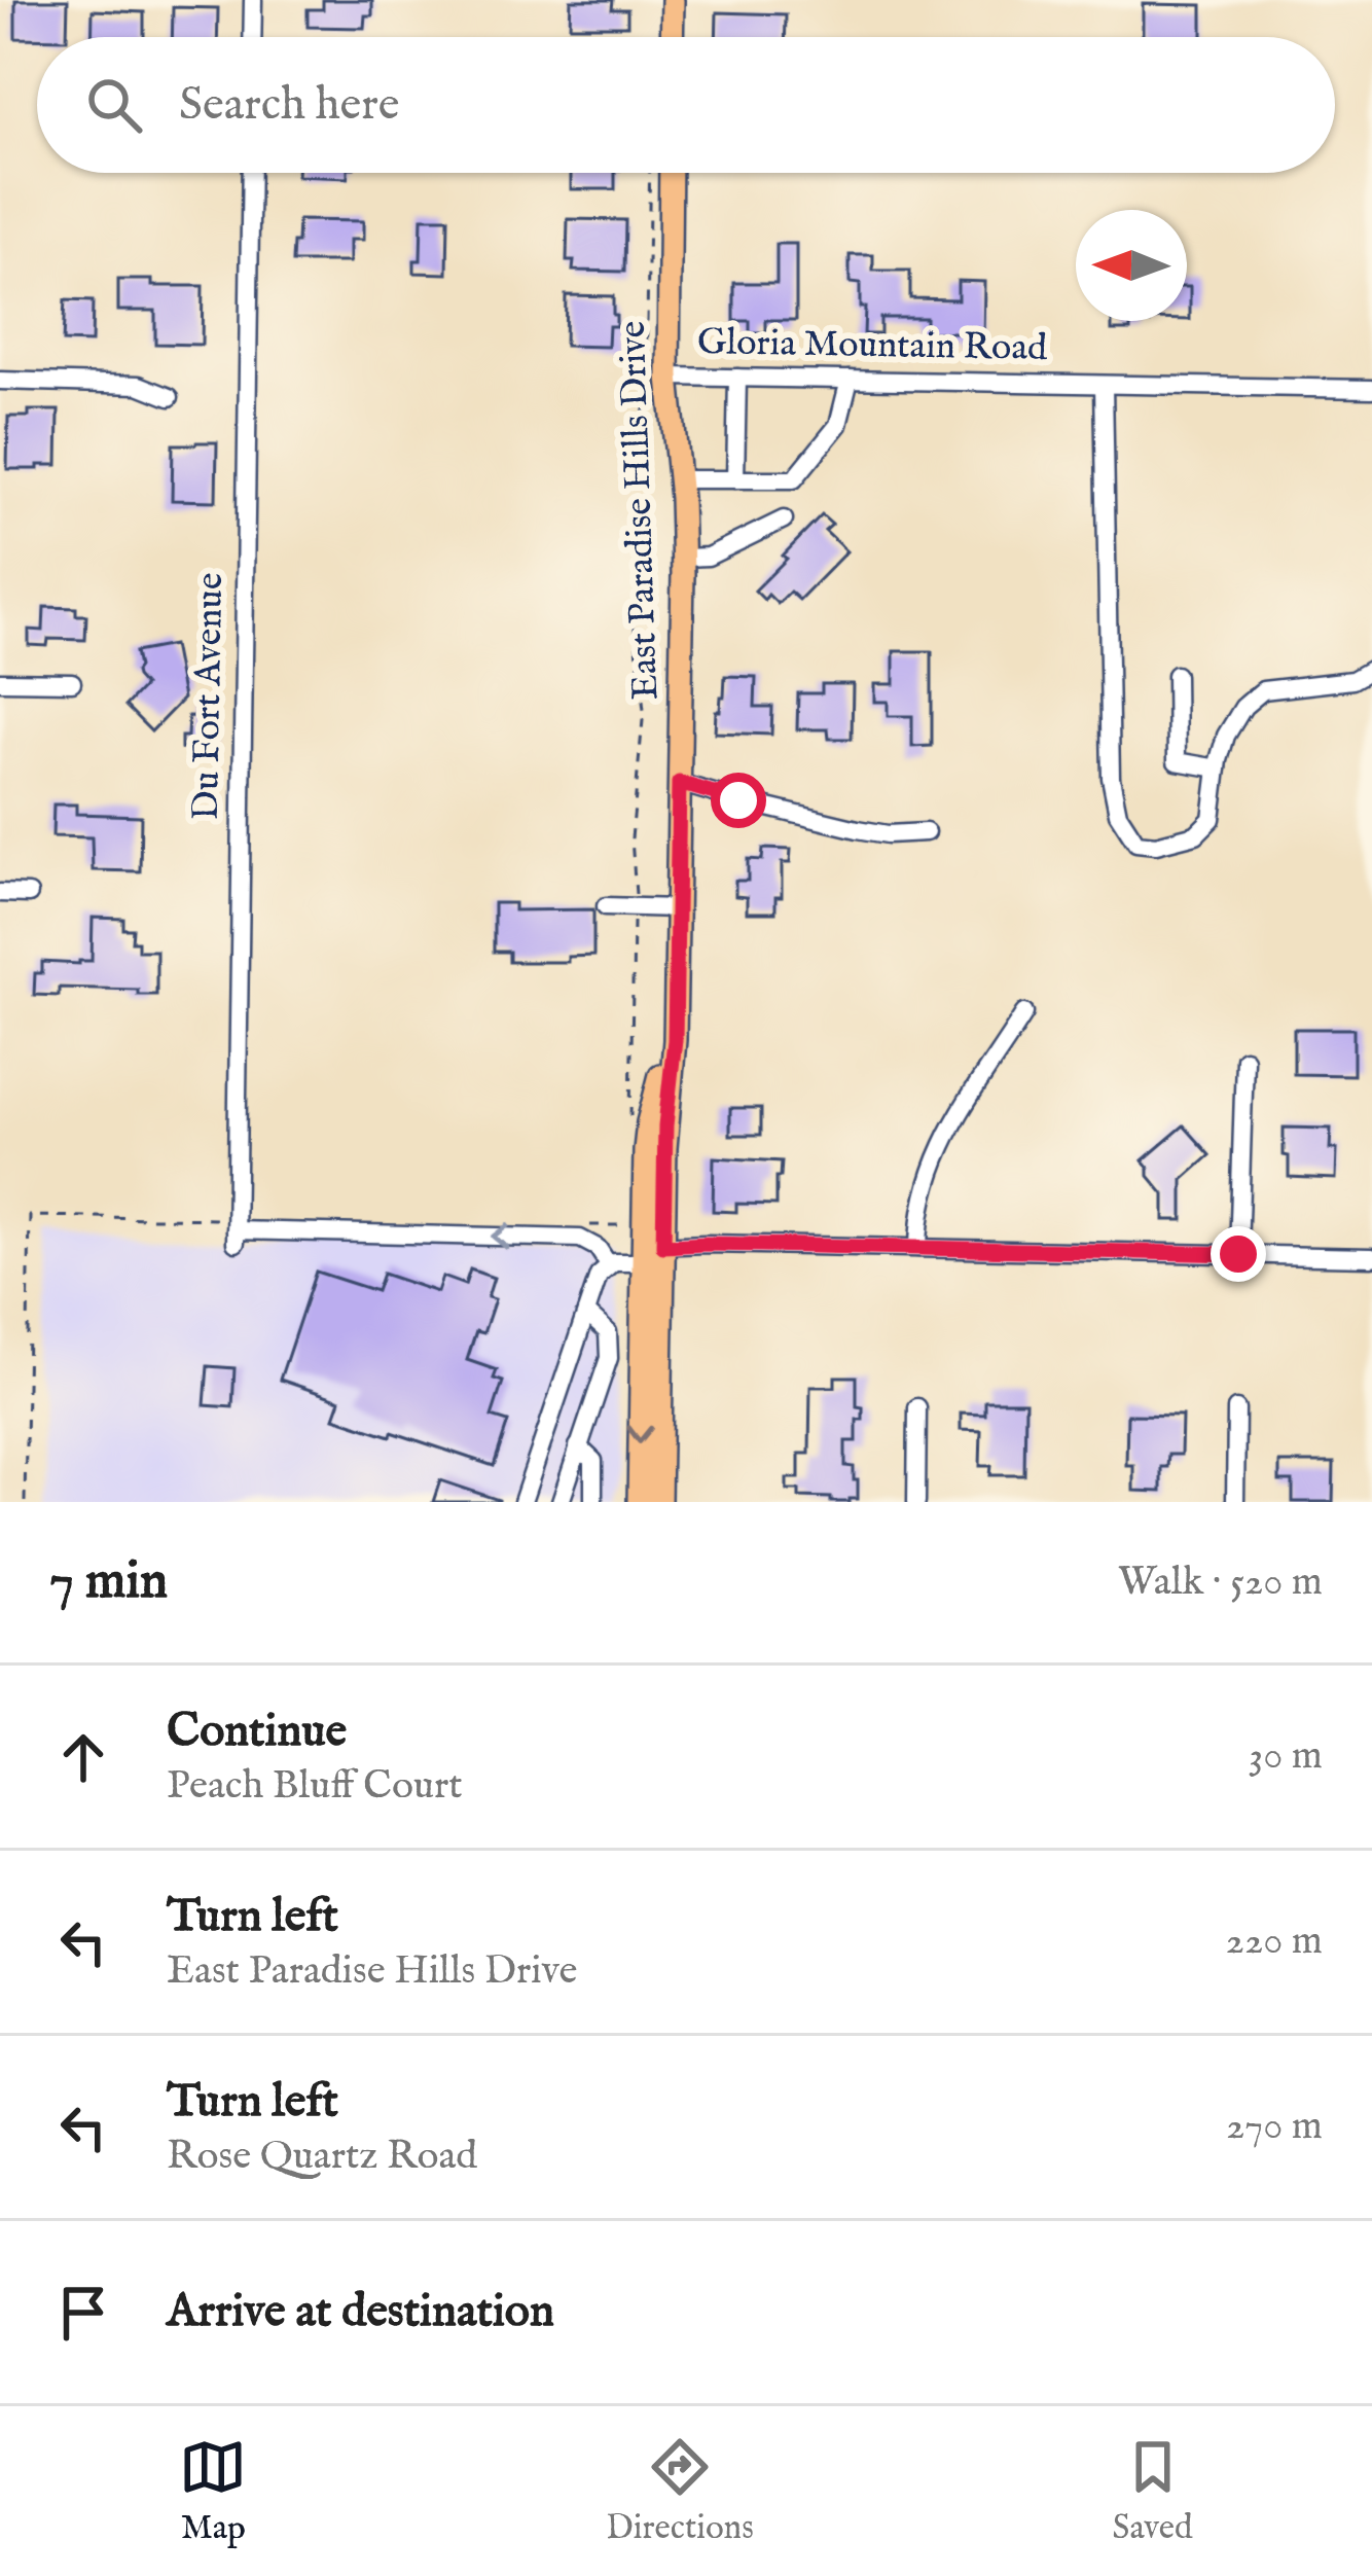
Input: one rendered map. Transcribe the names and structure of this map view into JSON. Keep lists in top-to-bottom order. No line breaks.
{"streets":{"main road":["East Paradise Hills Drive"],"street":["Gloria Mountain Road","Du Fort Avenue"]},"crossings":[["Gloria Mountain Road","East Paradise Hills Drive"]],"north":"left","page":{"search":"Search here","heading":["7 min","Walk · 520 m"],"list":[["Continue","Peach Bluff Court","30 m"],["Turn left","East Paradise Hills Drive","220 m"],["Turn left","Rose Quartz Road","270 m"],"Arrive at destination"],"nav":["Map","Directions","Saved"]}}
